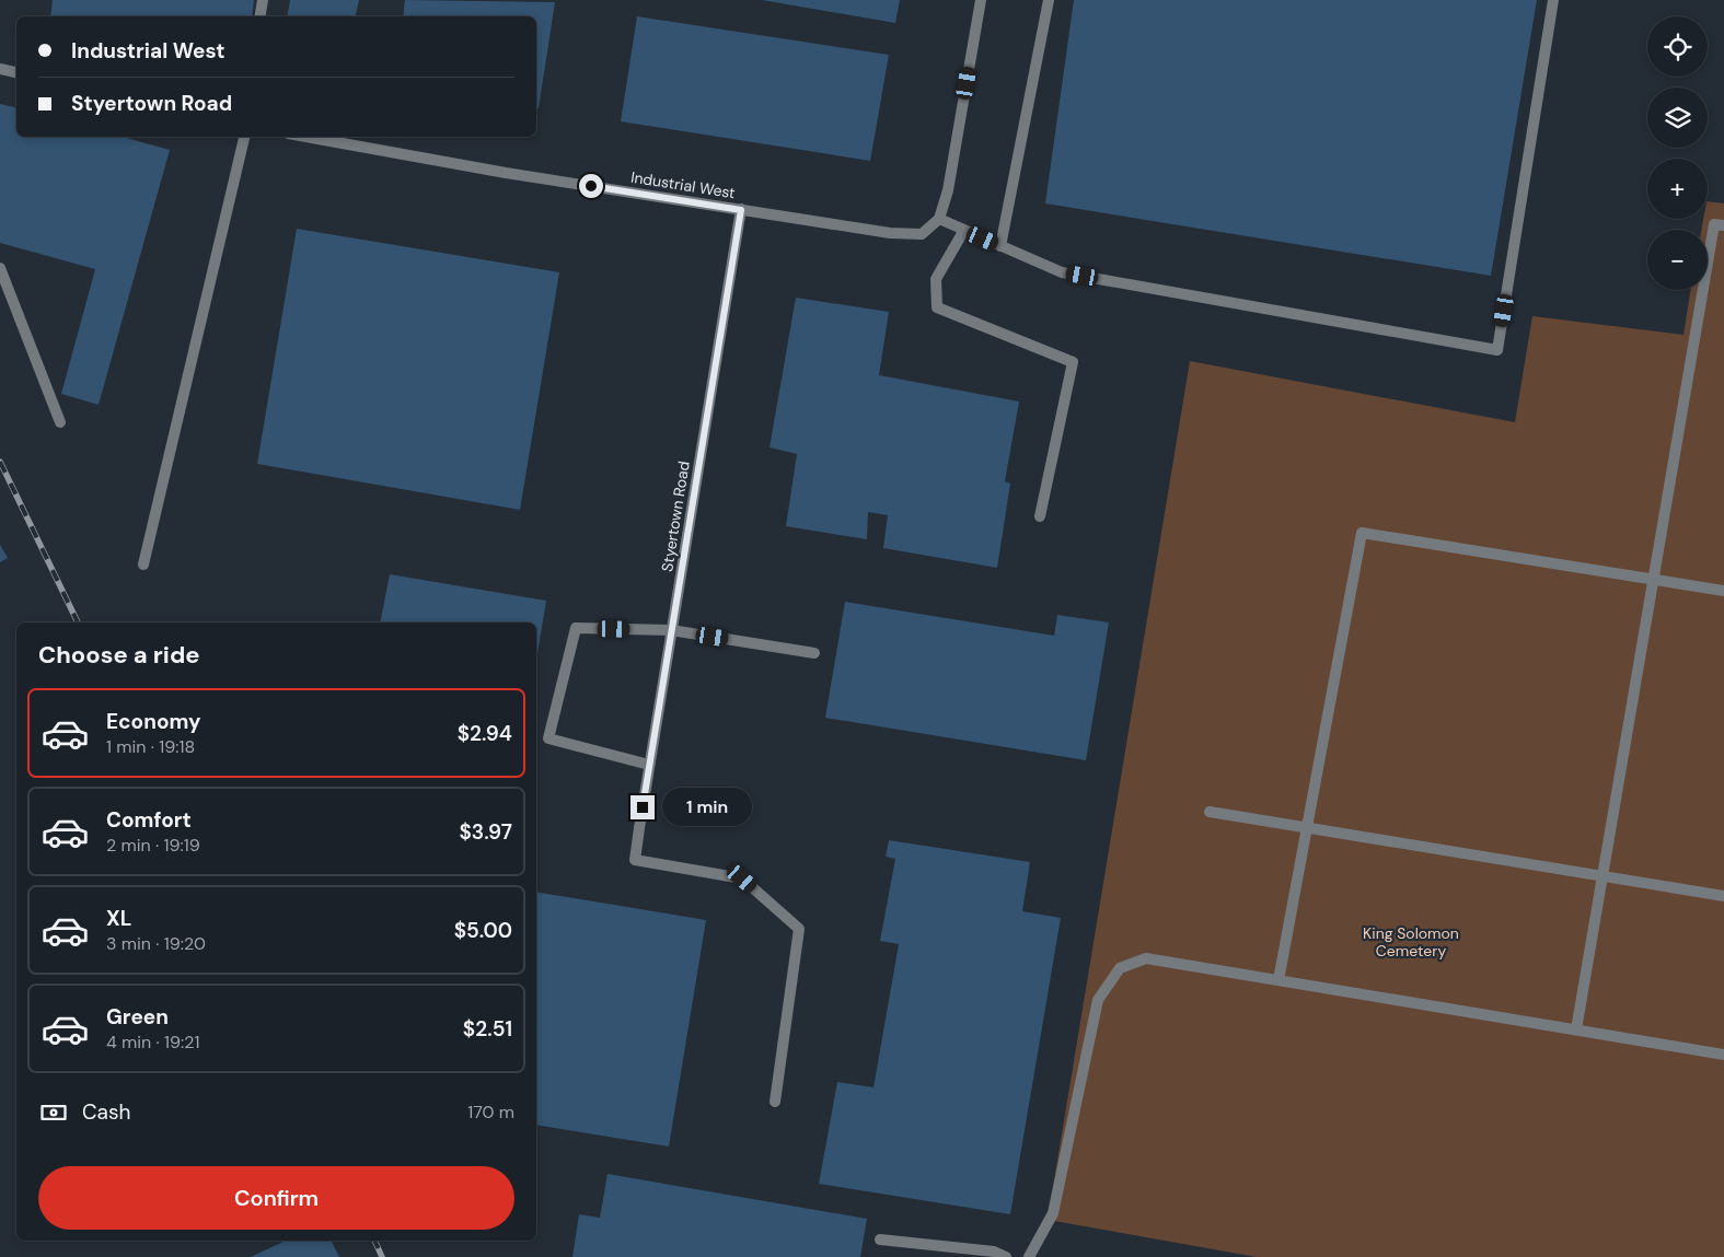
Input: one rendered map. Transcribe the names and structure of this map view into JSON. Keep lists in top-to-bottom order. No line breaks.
{"streets":{"street":["Industrial West","Styertown Road"]},"crossings":[["Industrial West","Styertown Road"]],"parks":["King Solomon Cemetery"],"page":{"map_buttons":["+","−"],"banner":["Industrial West","Styertown Road"],"heading":"Choose a ride","list":[{"name":"Economy","note":"1 min · 19:18","value":"$2.94"},{"name":"Comfort","note":"2 min · 19:19","value":"$3.97"},{"name":"XL","note":"3 min · 19:20","value":"$5.00"},{"name":"Green","note":"4 min · 19:21","value":"$2.51"}],"bubble":"1 min","pay":["Cash","170 m"],"buttons":"Confirm"}}
